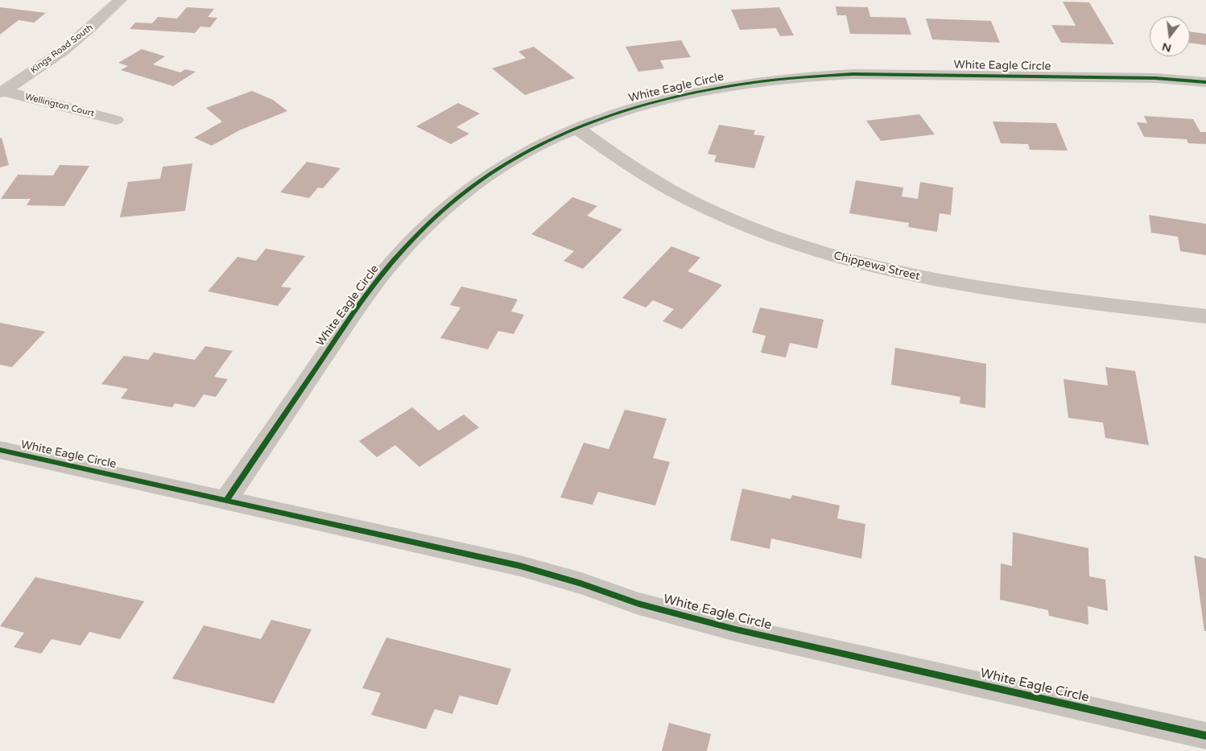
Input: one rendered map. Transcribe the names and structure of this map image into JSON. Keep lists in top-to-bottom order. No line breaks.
{"streets":{"street":["Kings Road South","White Eagle Circle","Wellington Court","Chippewa Street"]},"crossings":[["Kings Road South","Wellington Court"],["White Eagle Circle","Chippewa Street"]],"north":"bottom"}
